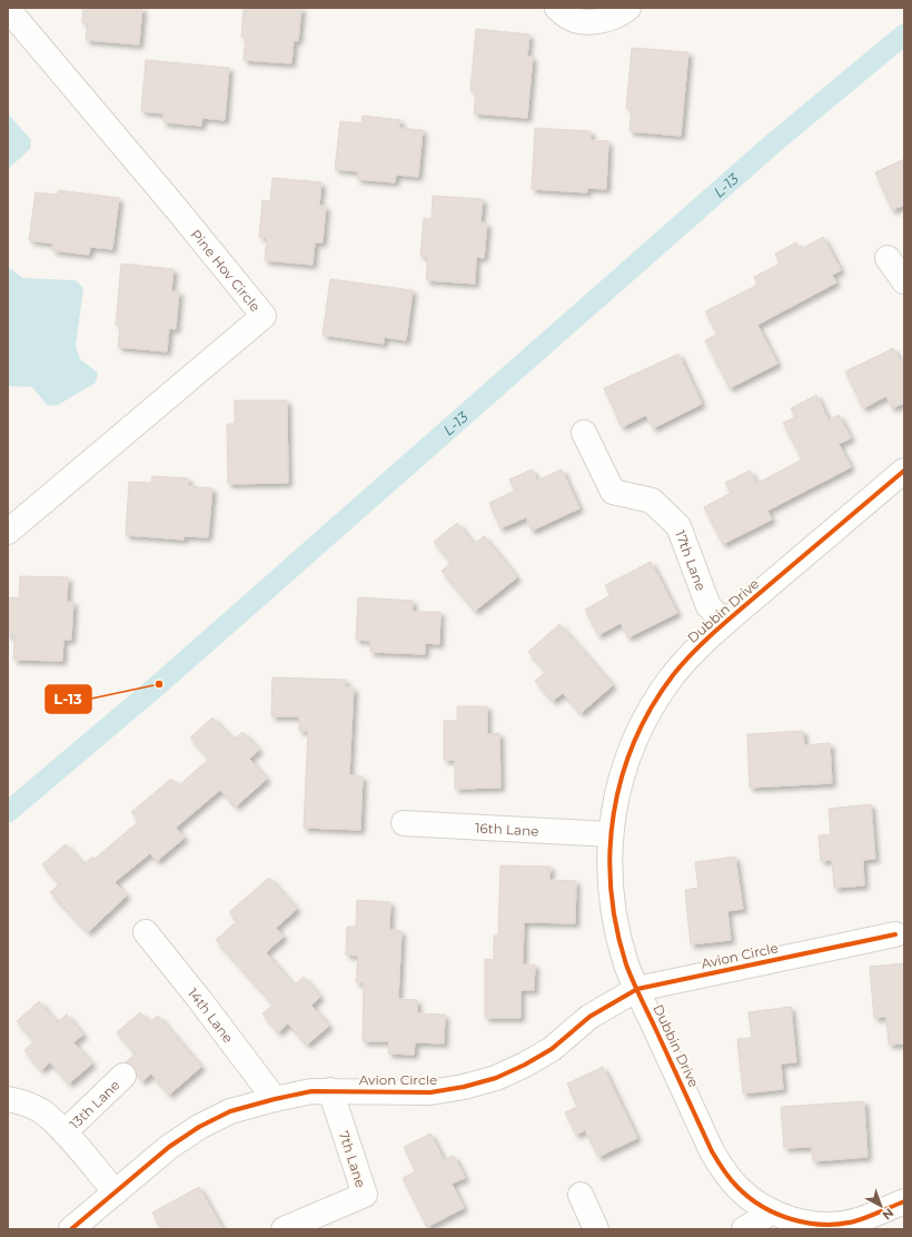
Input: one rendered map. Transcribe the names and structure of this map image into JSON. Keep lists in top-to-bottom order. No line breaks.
{"streets":{"street":["Pine Hov Circle","17th Lane","Dubbin Drive","16th Lane","Avion Circle","14th Lane","13th Lane","7th Lane"]},"crossings":[["17th Lane","Dubbin Drive"],["Dubbin Drive","16th Lane"],["Dubbin Drive","Avion Circle"],["Avion Circle","14th Lane"],["Avion Circle","7th Lane"]],"water":["L-13"],"places":["L-13"],"north":"bottom right"}
